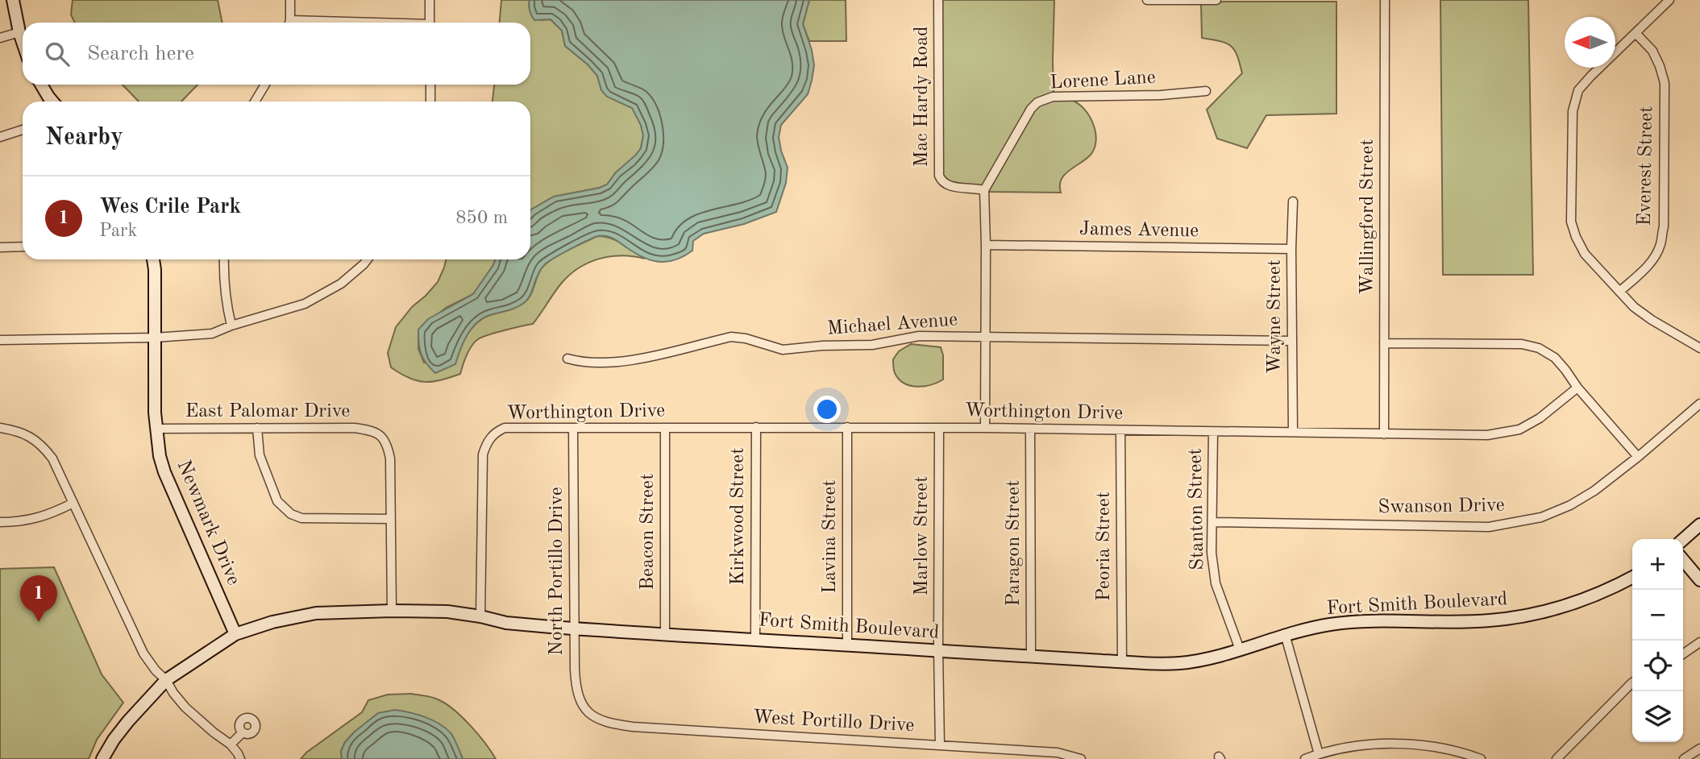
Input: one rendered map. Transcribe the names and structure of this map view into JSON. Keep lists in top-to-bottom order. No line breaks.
{"streets":{"street":["Lorene Lane","Mac Hardy Road","Everest Street","Wallingford Street","James Avenue","Wayne Street","Michael Avenue","East Palomar Drive","Worthington Drive","Swanson Drive","Stanton Street","Kirkwood Street","Newmark Drive","Beacon Street","Marlow Street","Lavina Street","Paragon Street","Peoria Street","North Portillo Drive","Fort Smith Boulevard","West Portillo Drive"]},"crossings":[["Lorene Lane","Mac Hardy Road"],["Wallingford Street","Worthington Drive"],["James Avenue","Wayne Street"],["Wayne Street","Michael Avenue"],["Wayne Street","Worthington Drive"],["East Palomar Drive","Newmark Drive"],["Worthington Drive","Stanton Street"],["Worthington Drive","Kirkwood Street"],["Worthington Drive","Beacon Street"],["Worthington Drive","Marlow Street"],["Worthington Drive","Lavina Street"],["Worthington Drive","Paragon Street"],["Worthington Drive","Peoria Street"],["Worthington Drive","North Portillo Drive"],["Worthington Drive","Fort Smith Boulevard"],["Swanson Drive","Stanton Street"],["Stanton Street","Fort Smith Boulevard"],["Kirkwood Street","Fort Smith Boulevard"],["Newmark Drive","Fort Smith Boulevard"],["Beacon Street","Fort Smith Boulevard"],["Marlow Street","Fort Smith Boulevard"],["Marlow Street","West Portillo Drive"],["Lavina Street","Fort Smith Boulevard"],["Paragon Street","Fort Smith Boulevard"],["Peoria Street","Fort Smith Boulevard"],["North Portillo Drive","Fort Smith Boulevard"],["North Portillo Drive","West Portillo Drive"]],"north":"left","page":{"search":"Search here","heading":"Nearby","list":[{"mark":"1","name":"Wes Crile Park","note":"Park","value":"850 m"}],"map_buttons":["+","−"],"pins":"1"}}
